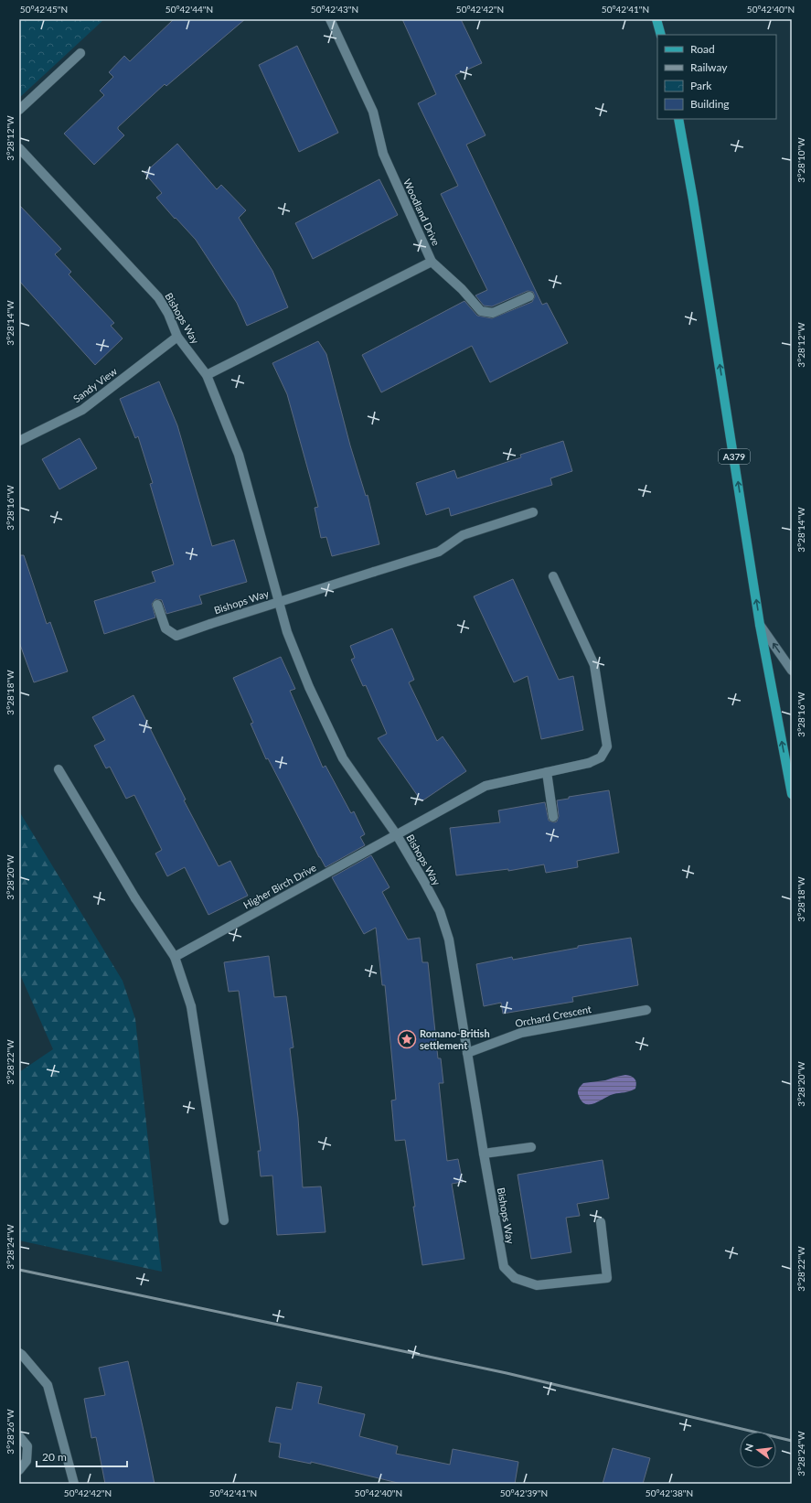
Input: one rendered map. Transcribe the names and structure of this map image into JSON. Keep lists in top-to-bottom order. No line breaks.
{"streets":{"main road":["A379"],"street":["Woodland Drive","Bishops Way","Sandy View","Higher Birch Drive","Orchard Crescent"]},"crossings":[["Woodland Drive","Bishops Way"],["Bishops Way","Sandy View"],["Bishops Way","Higher Birch Drive"],["Bishops Way","Orchard Crescent"]],"places":{"place":["Romano-British settlement"]},"legend":["Road","Railway","Park","Building"],"scale_bar":"20 m","north":"left","coordinates":["50°42'45\"N","50°42'44\"N","50°42'43\"N","50°42'42\"N","50°42'41\"N","50°42'40\"N","3°28'12\"W","3°28'10\"W","3°28'14\"W","3°28'16\"W","3°28'18\"W","3°28'20\"W","3°28'22\"W","3°28'24\"W","3°28'26\"W","50°42'39\"N","50°42'38\"N"]}
